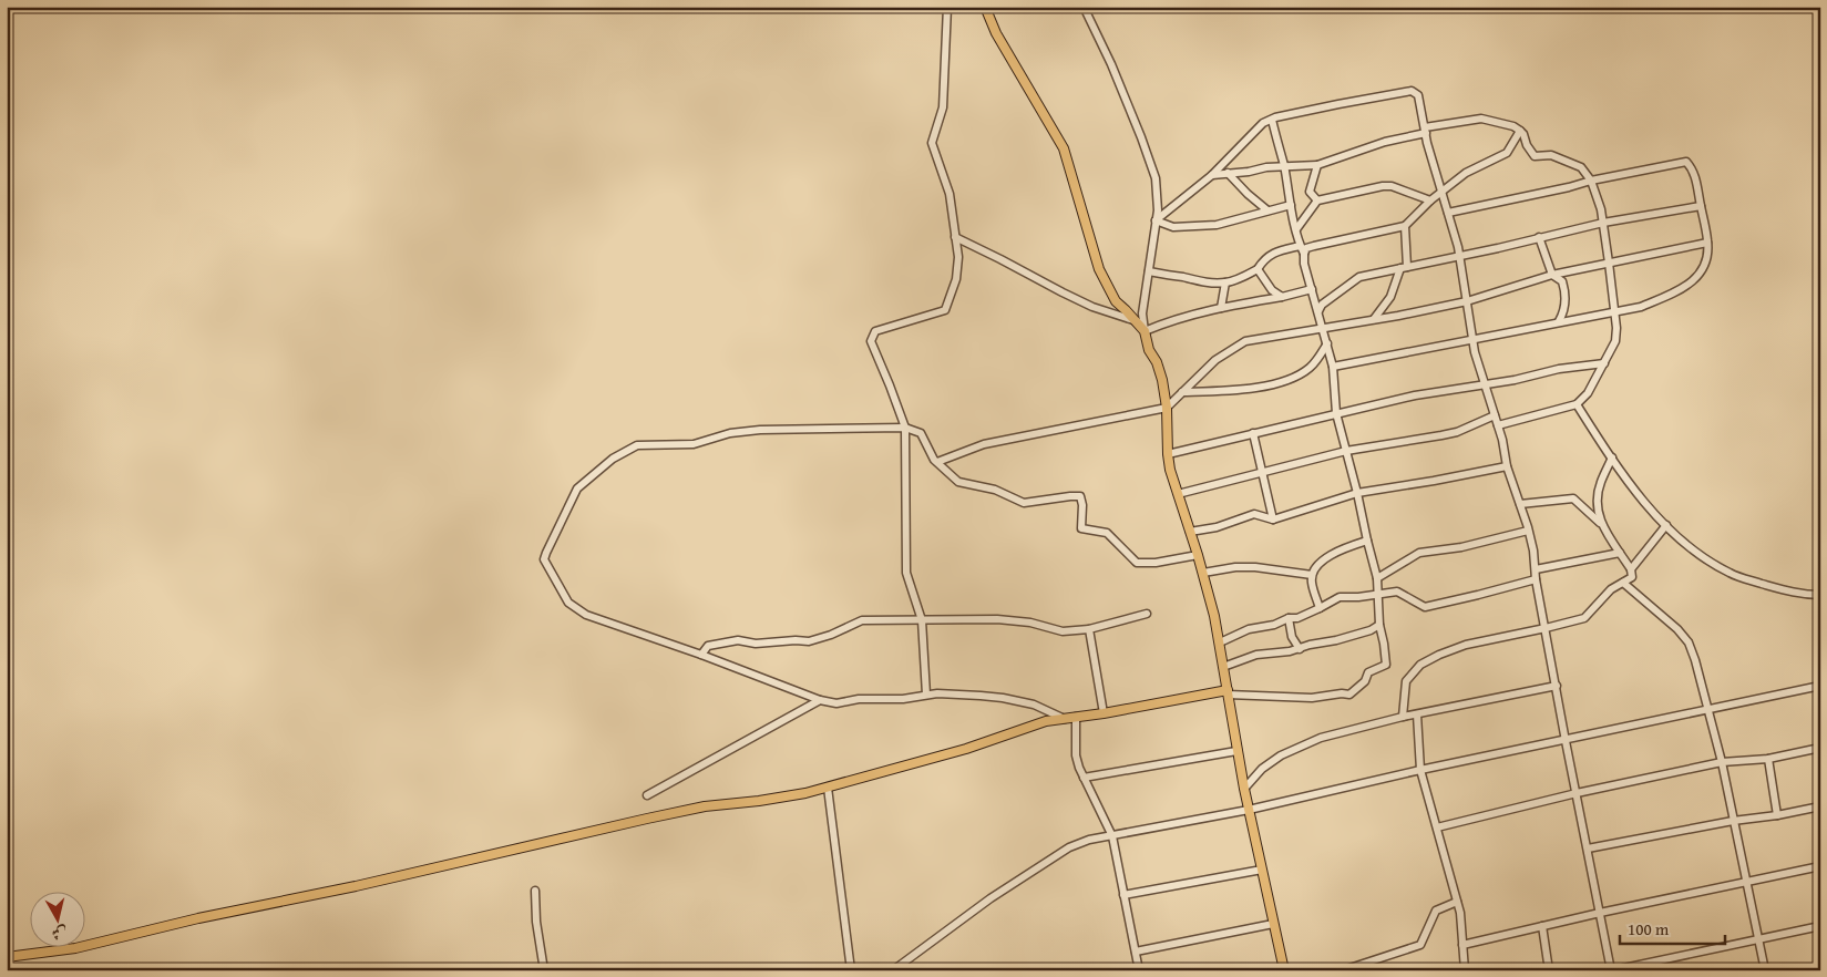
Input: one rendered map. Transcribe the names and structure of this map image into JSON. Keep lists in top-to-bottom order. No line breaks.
{"scale_bar":"100 m","north":"bottom"}
